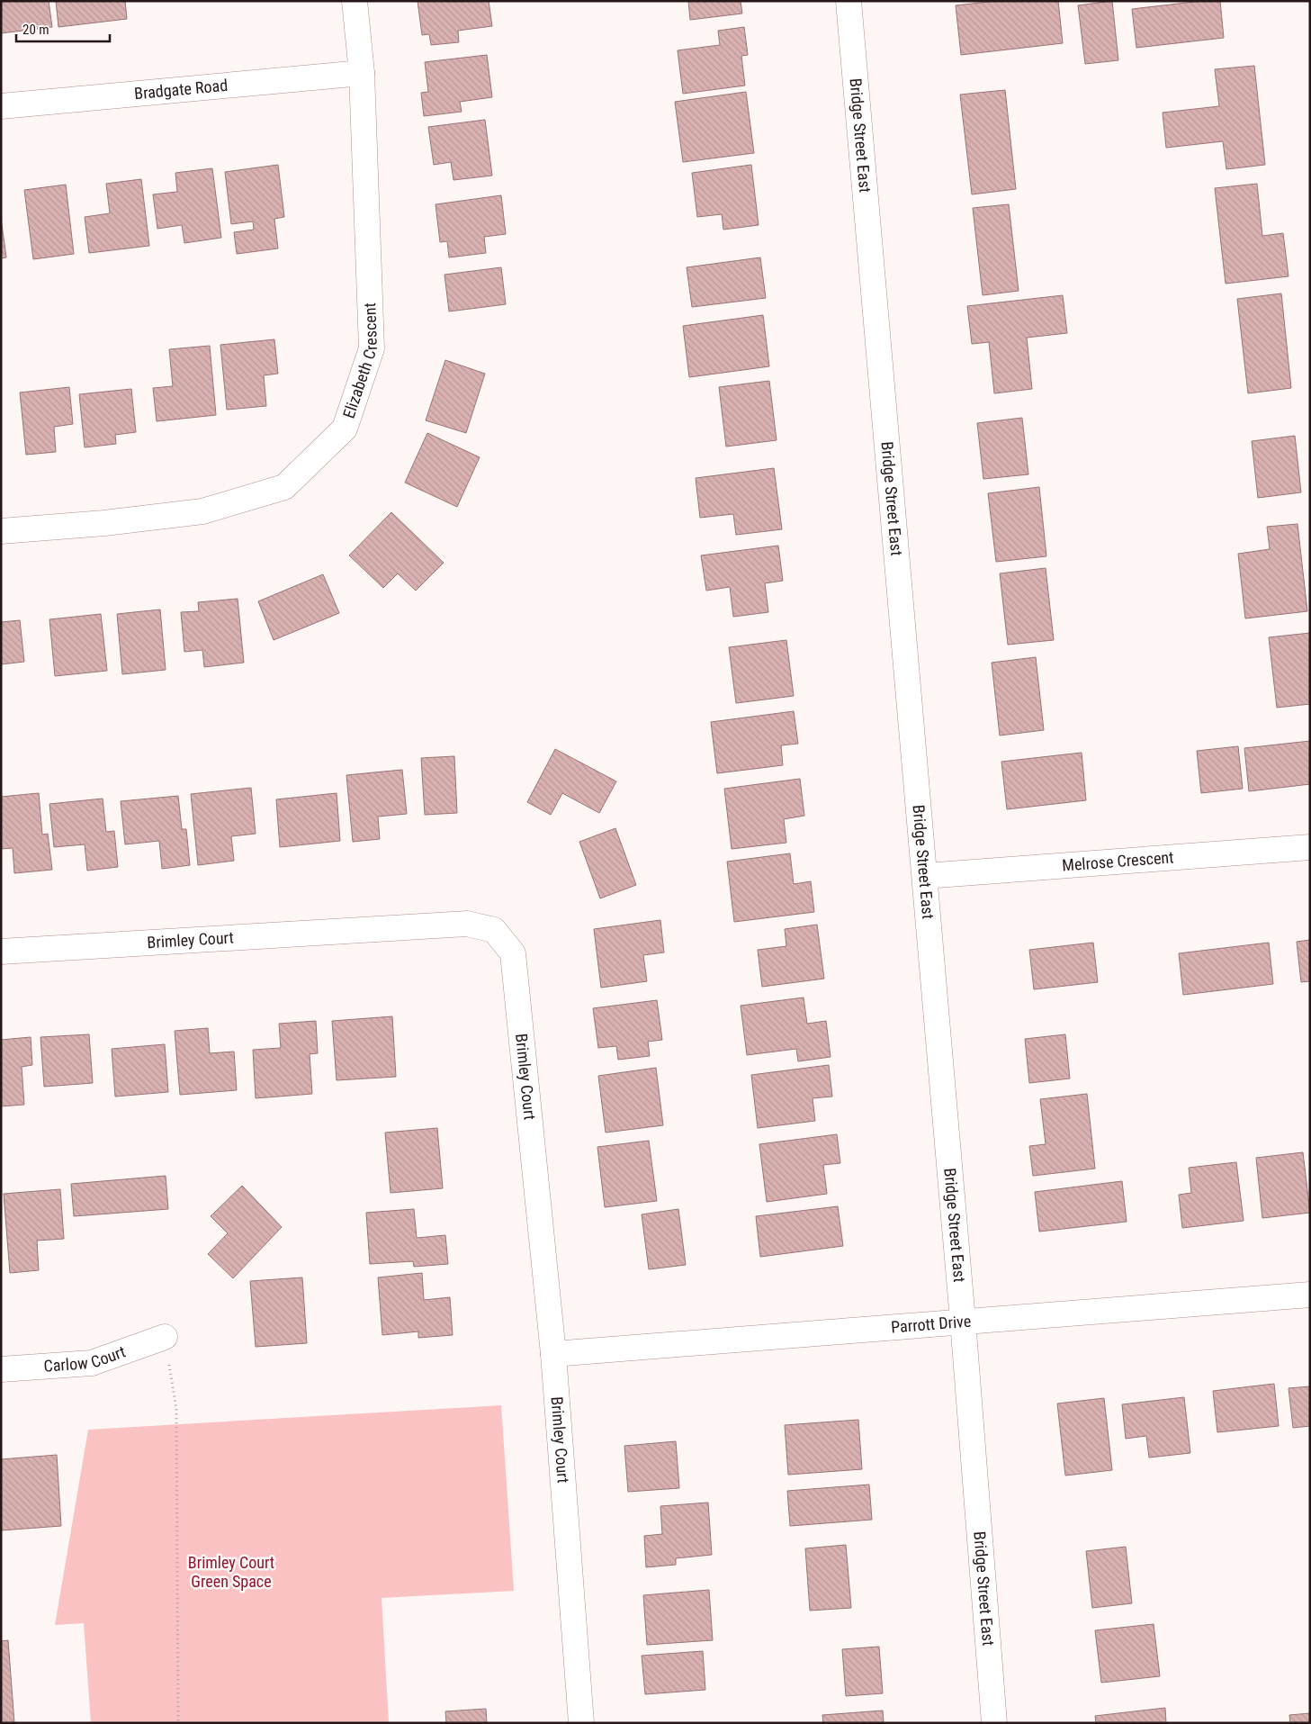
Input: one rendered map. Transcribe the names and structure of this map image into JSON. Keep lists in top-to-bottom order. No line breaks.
{"streets":{"street":["Bradgate Road","Bridge Street East","Elizabeth Crescent","Melrose Crescent","Brimley Court","Parrott Drive","Carlow Court"]},"crossings":[["Bradgate Road","Elizabeth Crescent"],["Bridge Street East","Melrose Crescent"],["Bridge Street East","Parrott Drive"],["Brimley Court","Parrott Drive"]],"parks":["Brimley Court Green Space"],"scale_bar":"20 m"}
